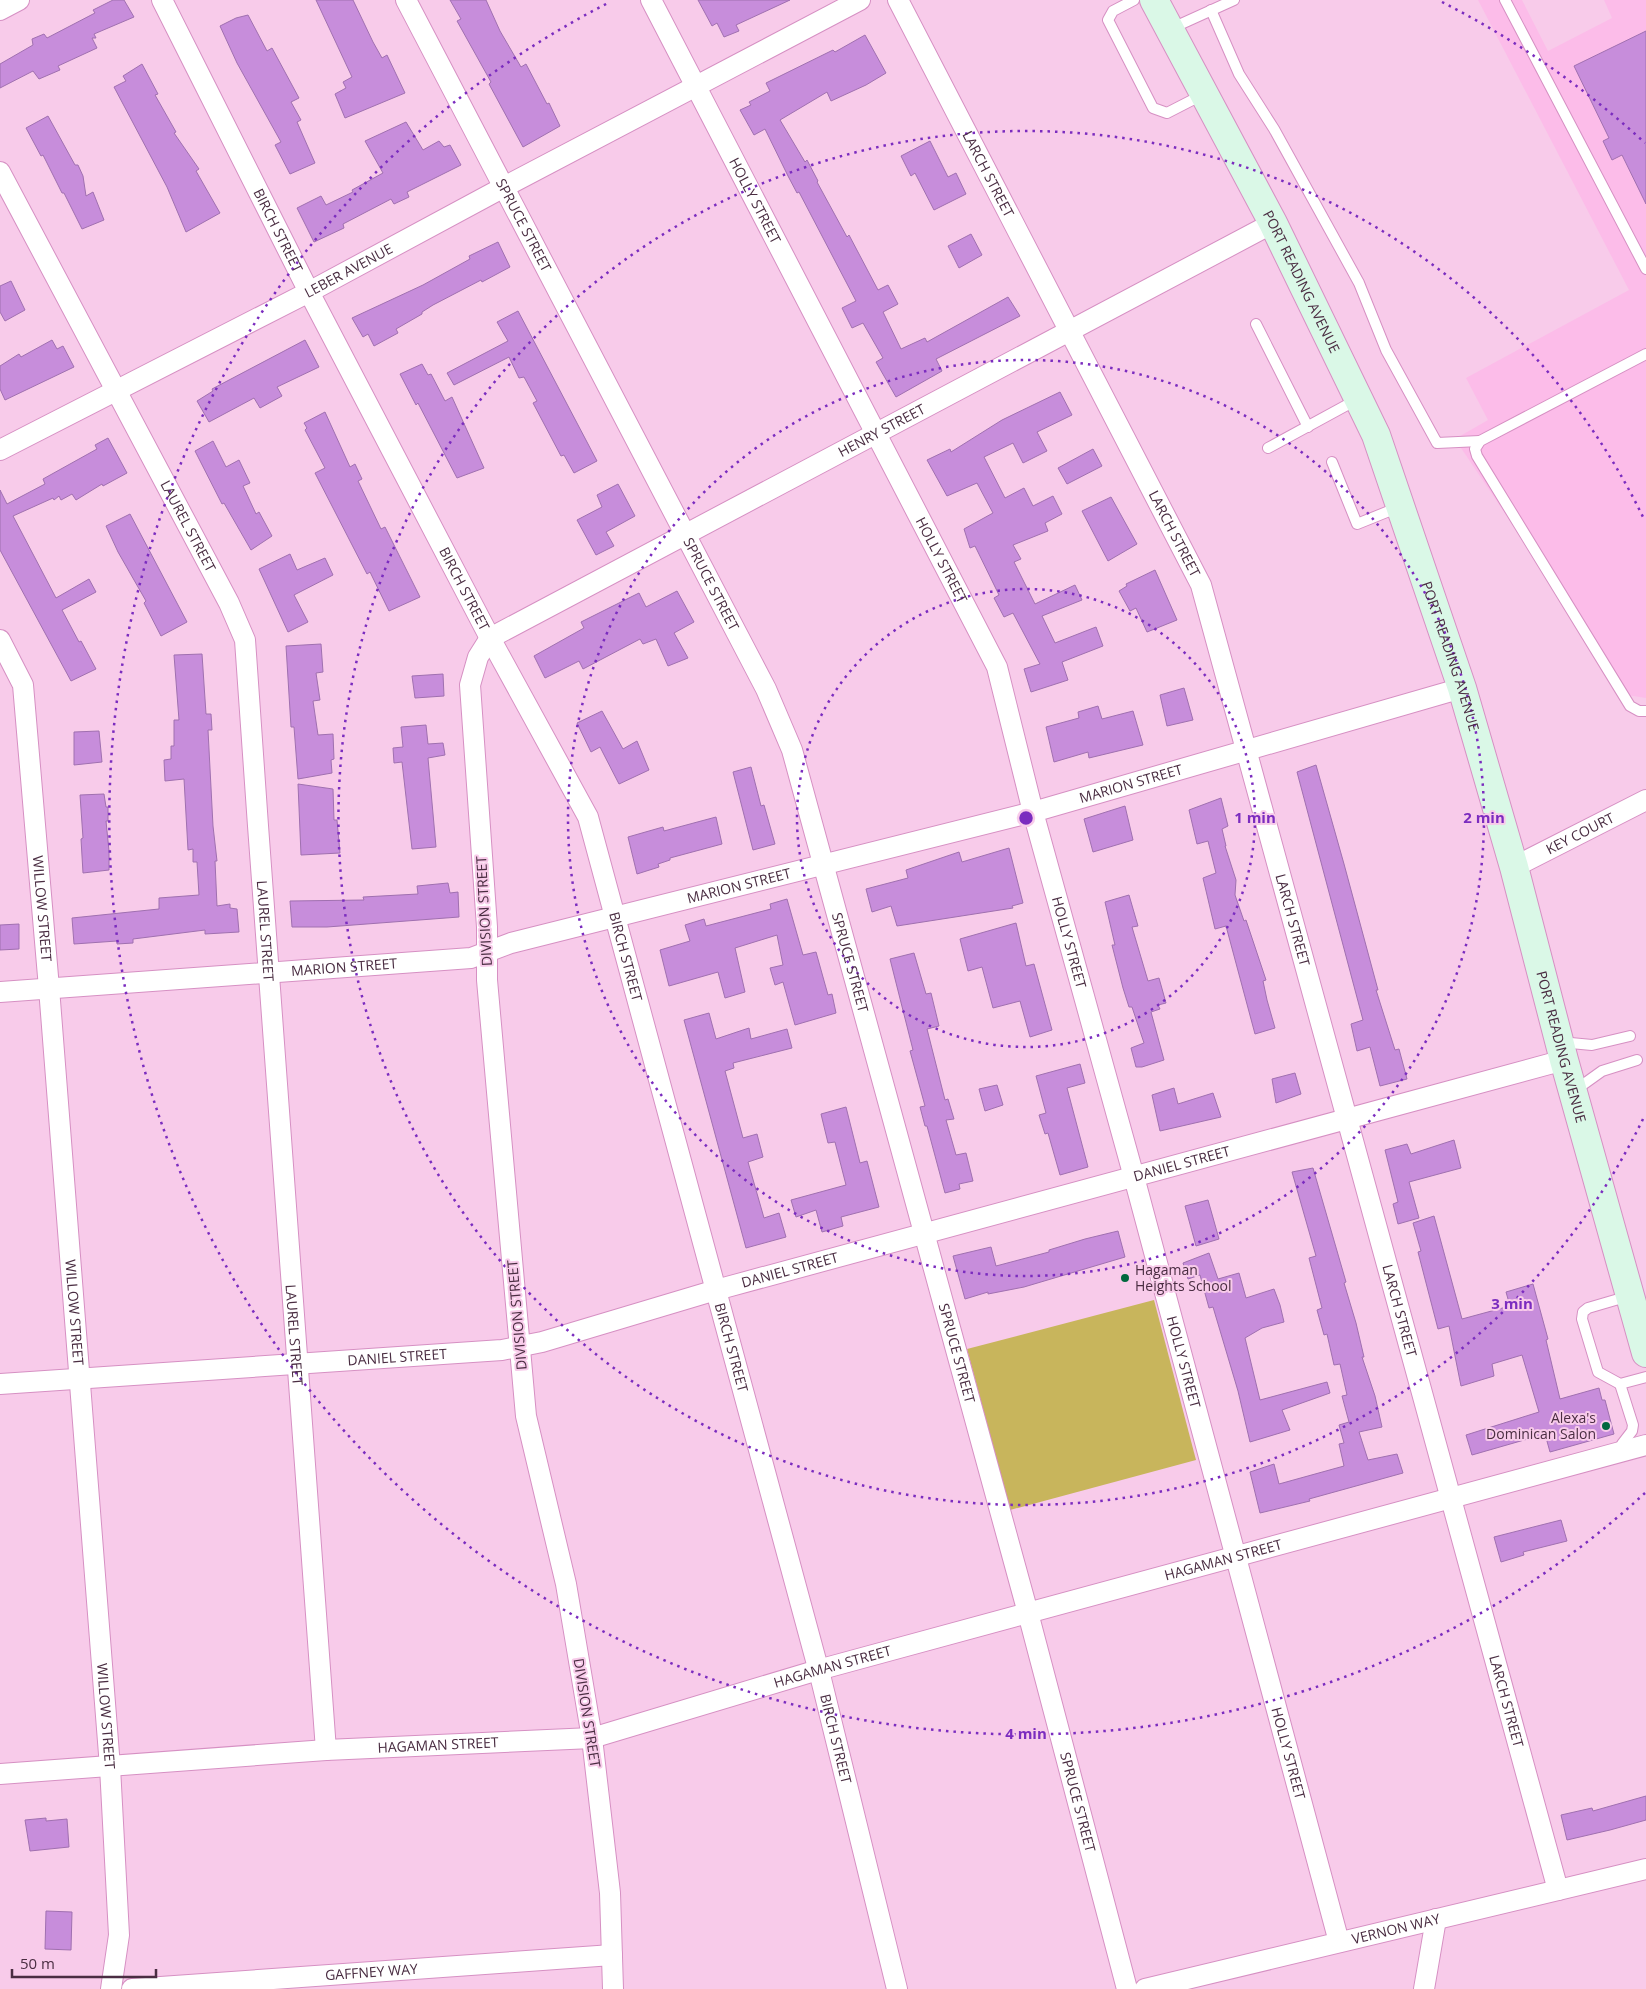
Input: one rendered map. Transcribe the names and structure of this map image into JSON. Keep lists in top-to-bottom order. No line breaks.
{"streets":{"street":["LARCH STREET","HOLLY STREET","SPRUCE STREET","BIRCH STREET","LEBER AVENUE","PORT READING AVENUE","HENRY STREET","LAUREL STREET","MARION STREET","KEY COURT","WILLOW STREET","DIVISION STREET","DANIEL STREET","HAGAMAN STREET","VERNON WAY","GAFFNEY WAY"]},"crossings":[["LARCH STREET","HENRY STREET"],["LARCH STREET","MARION STREET"],["LARCH STREET","DANIEL STREET"],["LARCH STREET","HAGAMAN STREET"],["LARCH STREET","VERNON WAY"],["HOLLY STREET","LEBER AVENUE"],["HOLLY STREET","HENRY STREET"],["HOLLY STREET","MARION STREET"],["HOLLY STREET","DANIEL STREET"],["HOLLY STREET","HAGAMAN STREET"],["HOLLY STREET","VERNON WAY"],["SPRUCE STREET","LEBER AVENUE"],["SPRUCE STREET","HENRY STREET"],["SPRUCE STREET","MARION STREET"],["SPRUCE STREET","DANIEL STREET"],["SPRUCE STREET","HAGAMAN STREET"],["BIRCH STREET","LEBER AVENUE"],["BIRCH STREET","HENRY STREET"],["BIRCH STREET","MARION STREET"],["BIRCH STREET","DIVISION STREET"],["BIRCH STREET","DANIEL STREET"],["BIRCH STREET","HAGAMAN STREET"],["LEBER AVENUE","LAUREL STREET"],["PORT READING AVENUE","HENRY STREET"],["PORT READING AVENUE","MARION STREET"],["PORT READING AVENUE","KEY COURT"],["PORT READING AVENUE","DANIEL STREET"],["HENRY STREET","DIVISION STREET"],["LAUREL STREET","MARION STREET"],["LAUREL STREET","DANIEL STREET"],["LAUREL STREET","HAGAMAN STREET"],["MARION STREET","WILLOW STREET"],["MARION STREET","DIVISION STREET"],["WILLOW STREET","DANIEL STREET"],["WILLOW STREET","HAGAMAN STREET"],["DIVISION STREET","DANIEL STREET"],["DIVISION STREET","HAGAMAN STREET"],["DIVISION STREET","GAFFNEY WAY"]],"places":["Hagaman Heights School","Alexa's Dominican Salon"],"scale_bar":"50 m","rings":["1 min","2 min","3 min","4 min"]}
